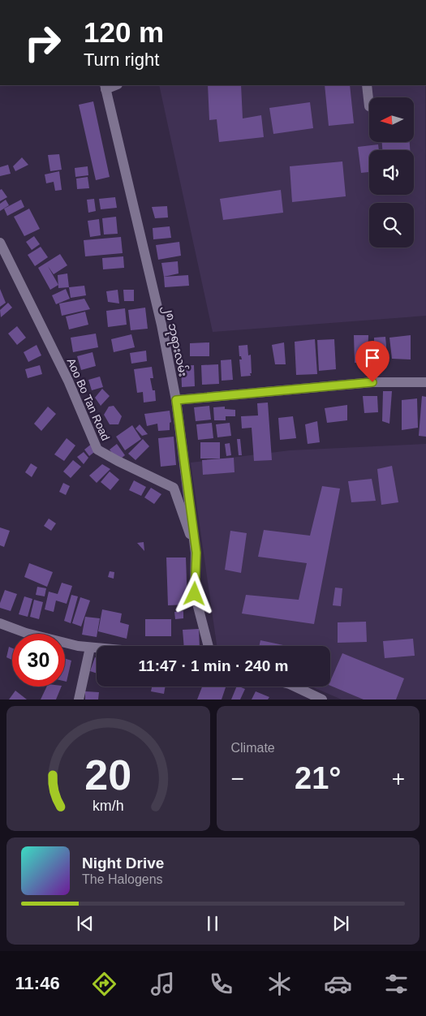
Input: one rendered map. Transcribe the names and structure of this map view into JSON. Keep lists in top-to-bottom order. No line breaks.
{"streets":{"street":["၂၈ ဘုရားလမ်း","Aoo Bo Tan Road"]},"crossings":[["၂၈ ဘုရားလမ်း","Aoo Bo Tan Road"]],"north":"left","page":{"turn":["120 m","Turn right"],"limit":"30","trip":"11:47 · 1 min · 240 m","tile":"Climate","heat":["−","21°","+"],"song":["Night Drive","The Halogens"],"tabs":"11:46","gauge":["20","km/h"]}}
